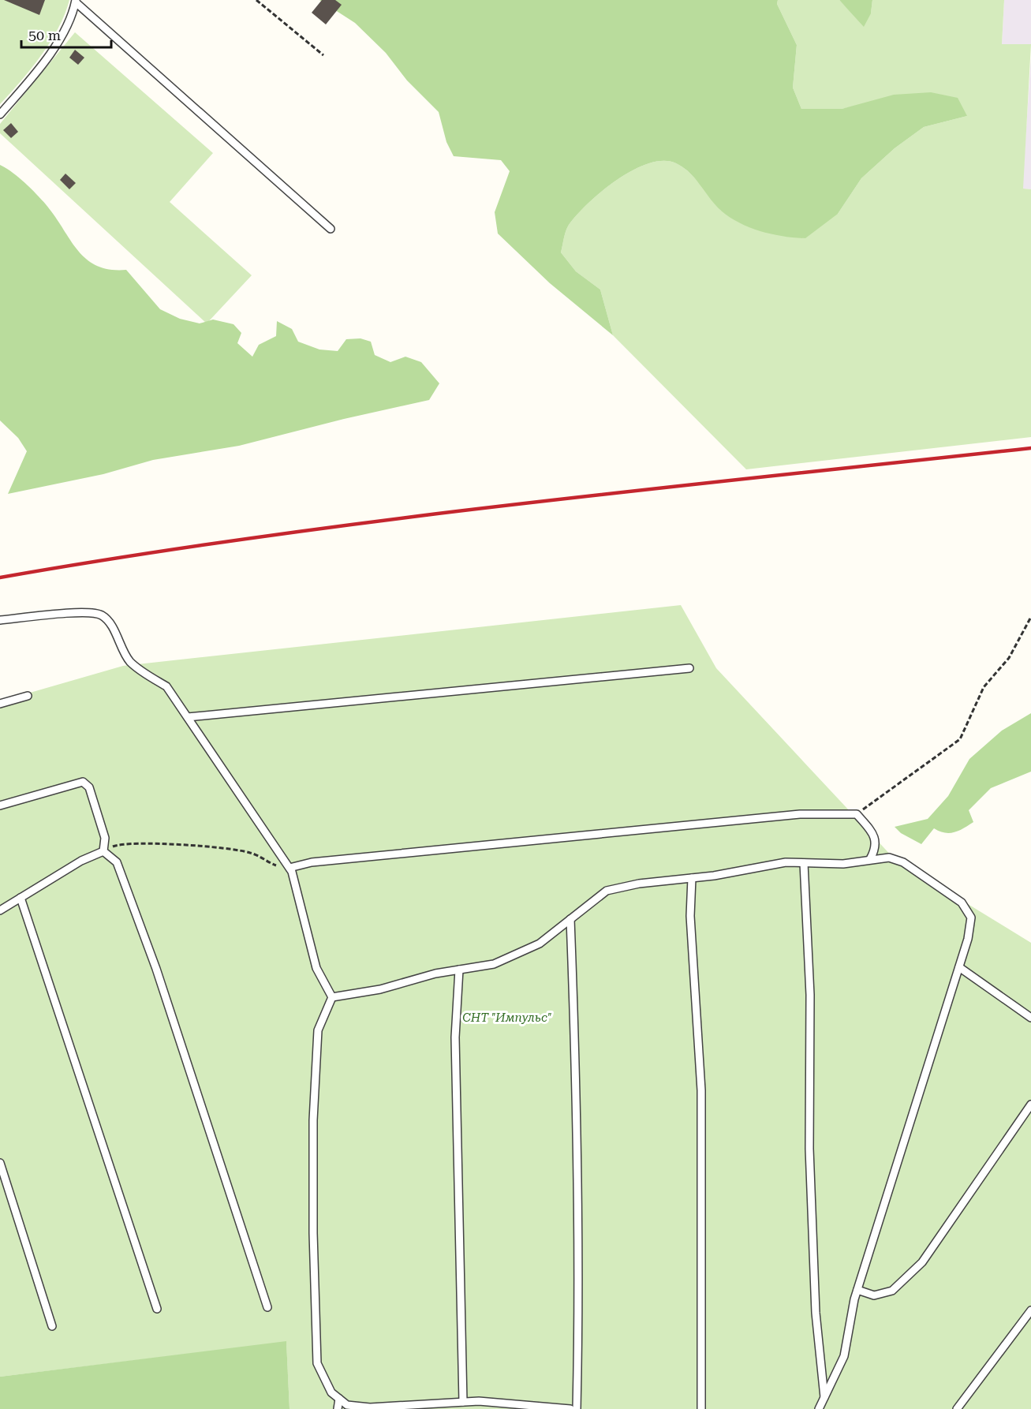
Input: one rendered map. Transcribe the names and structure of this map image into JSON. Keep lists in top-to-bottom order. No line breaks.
{"parks":["СНТ \"Импульс\""],"scale_bar":"50 m"}
